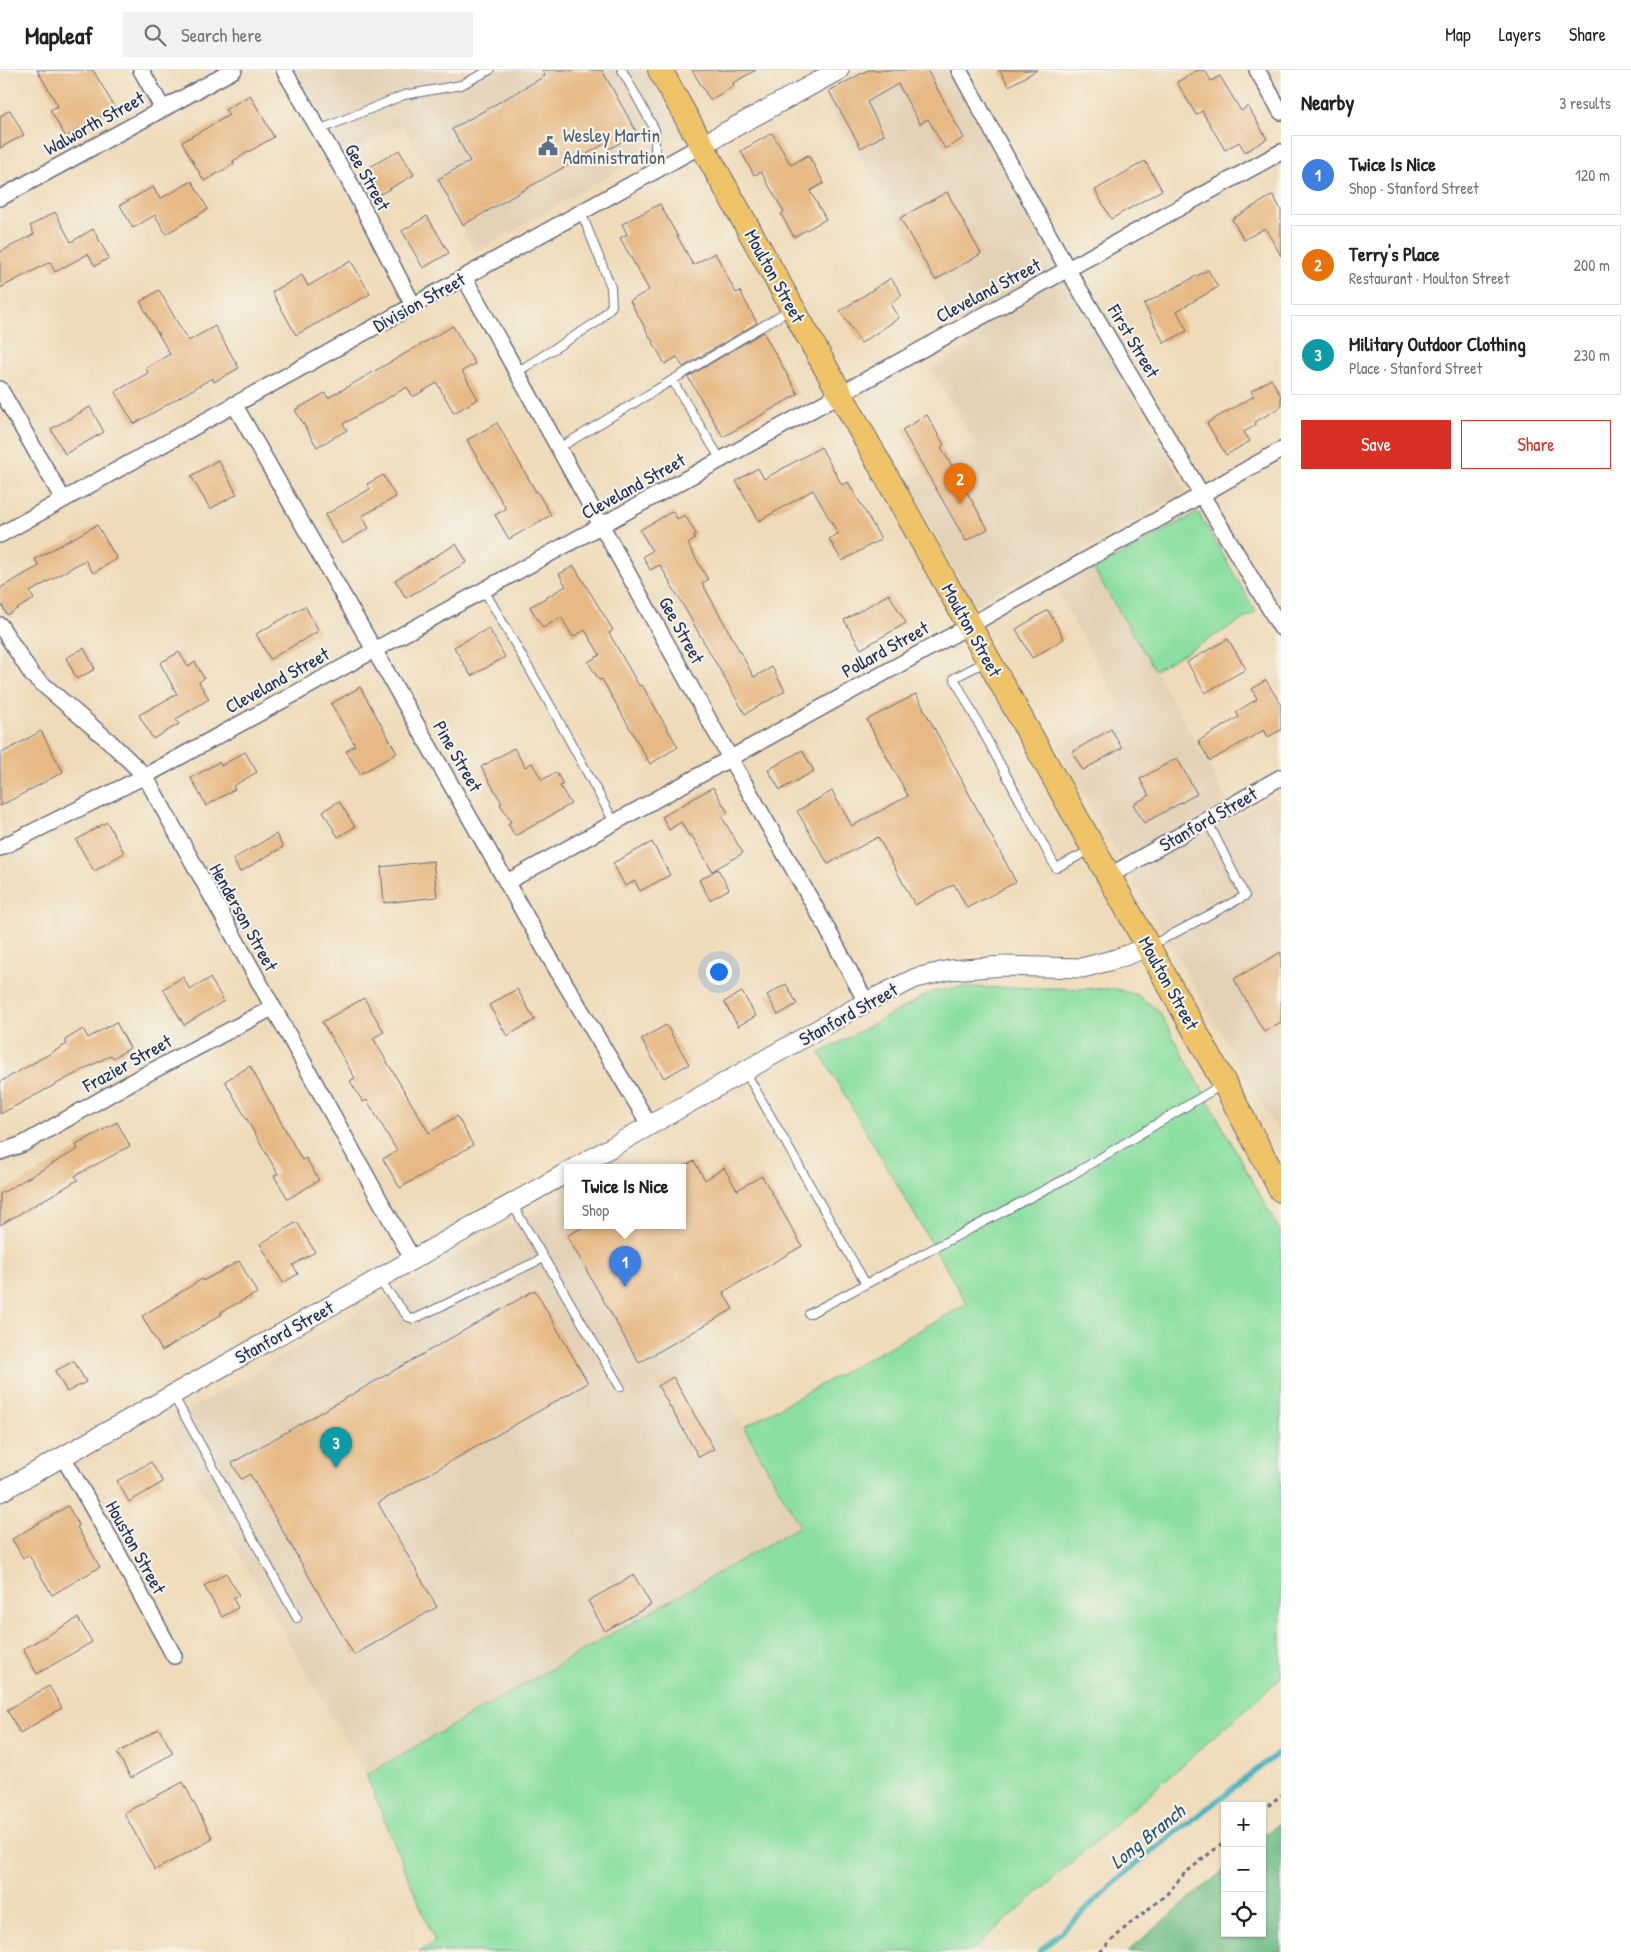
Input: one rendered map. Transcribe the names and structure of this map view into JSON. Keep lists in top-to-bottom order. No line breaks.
{"streets":{"main road":["Moulton Street"],"street":["Walworth Street","Gee Street","Cleveland Street","Division Street","First Street","Pollard Street","Pine Street","Stanford Street","Henderson Street","Frazier Street","Houston Street"]},"crossings":[["Gee Street","Cleveland Street"],["Gee Street","Division Street"],["Gee Street","Pollard Street"],["Gee Street","Stanford Street"],["Moulton Street","Cleveland Street"],["Moulton Street","Division Street"],["Moulton Street","Pollard Street"],["Moulton Street","Stanford Street"],["Cleveland Street","First Street"],["Cleveland Street","Pine Street"],["Cleveland Street","Henderson Street"],["Division Street","Pine Street"],["First Street","Pollard Street"],["Pollard Street","Pine Street"],["Pine Street","Stanford Street"],["Stanford Street","Henderson Street"],["Stanford Street","Houston Street"],["Henderson Street","Frazier Street"]],"water":["Long Branch"],"places":{"public building":["Wesley Martin Administration"]},"page":{"header":"Mapleaf","search":"Search here","nav":["Map","Layers","Share"],"heading":["Nearby","3 results"],"list":[{"mark":"1","name":"Twice Is Nice","note":"Shop · Stanford Street","value":"120 m"},{"mark":"2","name":"Terry's Place","note":"Restaurant · Moulton Street","value":"200 m"},{"mark":"3","name":"Military Outdoor Clothing","note":"Place · Stanford Street","value":"230 m"}],"buttons":["Save","Share"],"pins":["2","1","3"],"popup":["Twice Is Nice","Shop"],"map_buttons":["+","−"]}}
